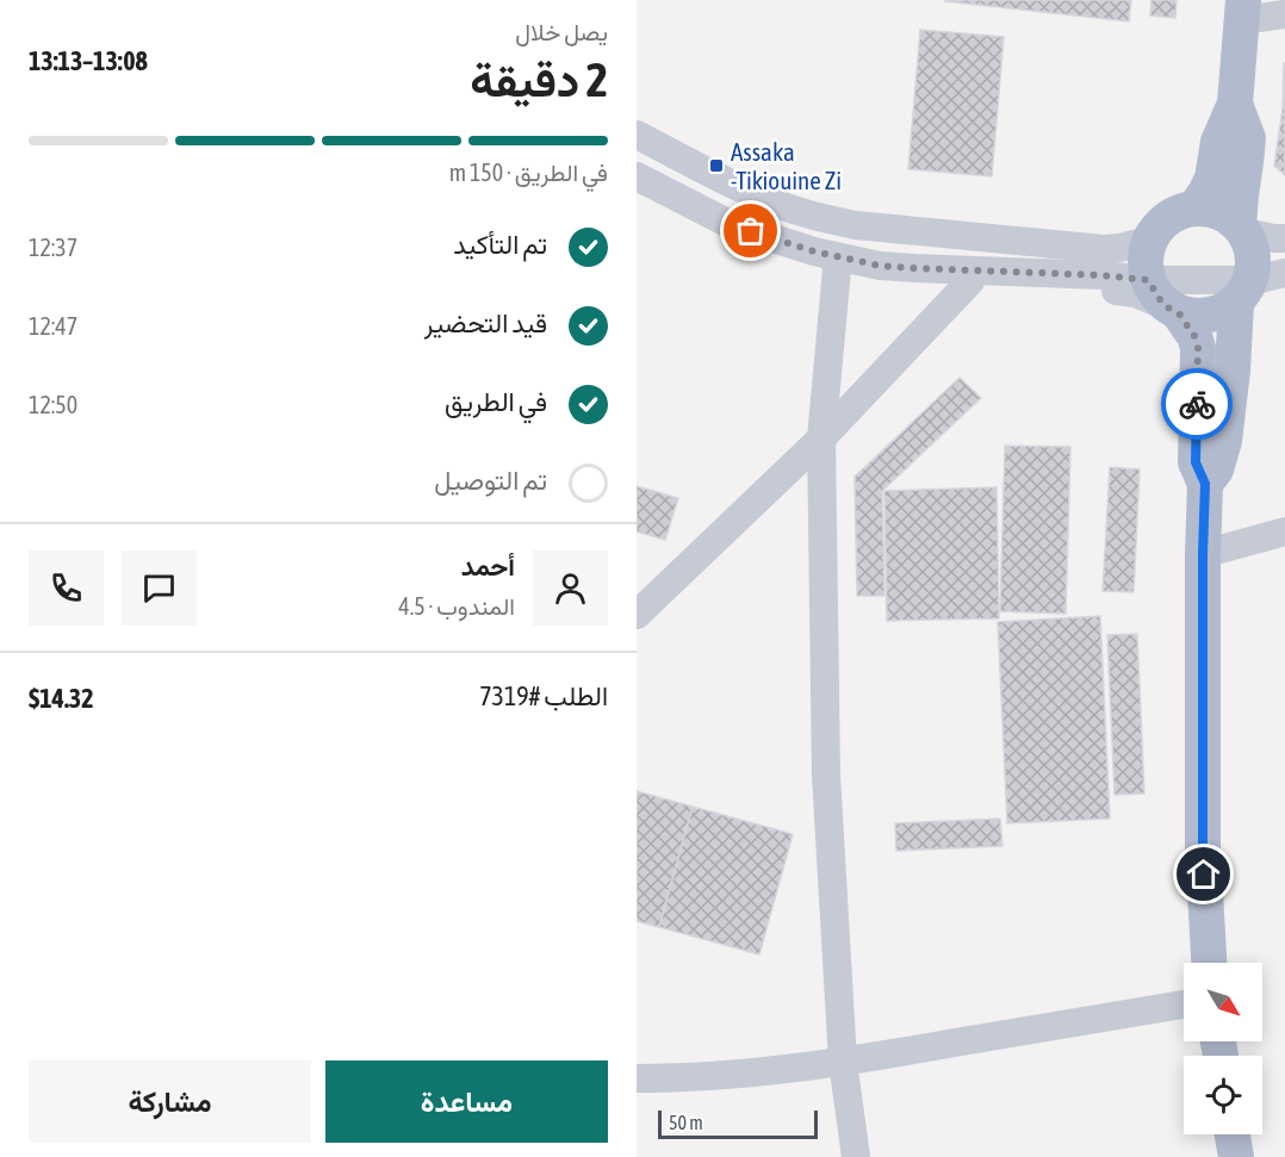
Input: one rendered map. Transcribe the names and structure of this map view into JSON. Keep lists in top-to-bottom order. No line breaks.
{"places":{"transit":["Assaka -Tikiouine Zi"]},"scale_bar":"50 m","north":"bottom right","page":{"heading":["2 دقيقة","يصل خلال","13:08–13:13"],"panel":["أحمد","المندوب · 4.5","الطلب #7319","$14.32"],"bar":"في الطريق · 150 m","list":[["تم التأكيد","12:37"],["قيد التحضير","12:47"],["في الطريق","12:50"],"تم التوصيل"],"buttons":["مساعدة","مشاركة"],"scale":"50 m"}}
